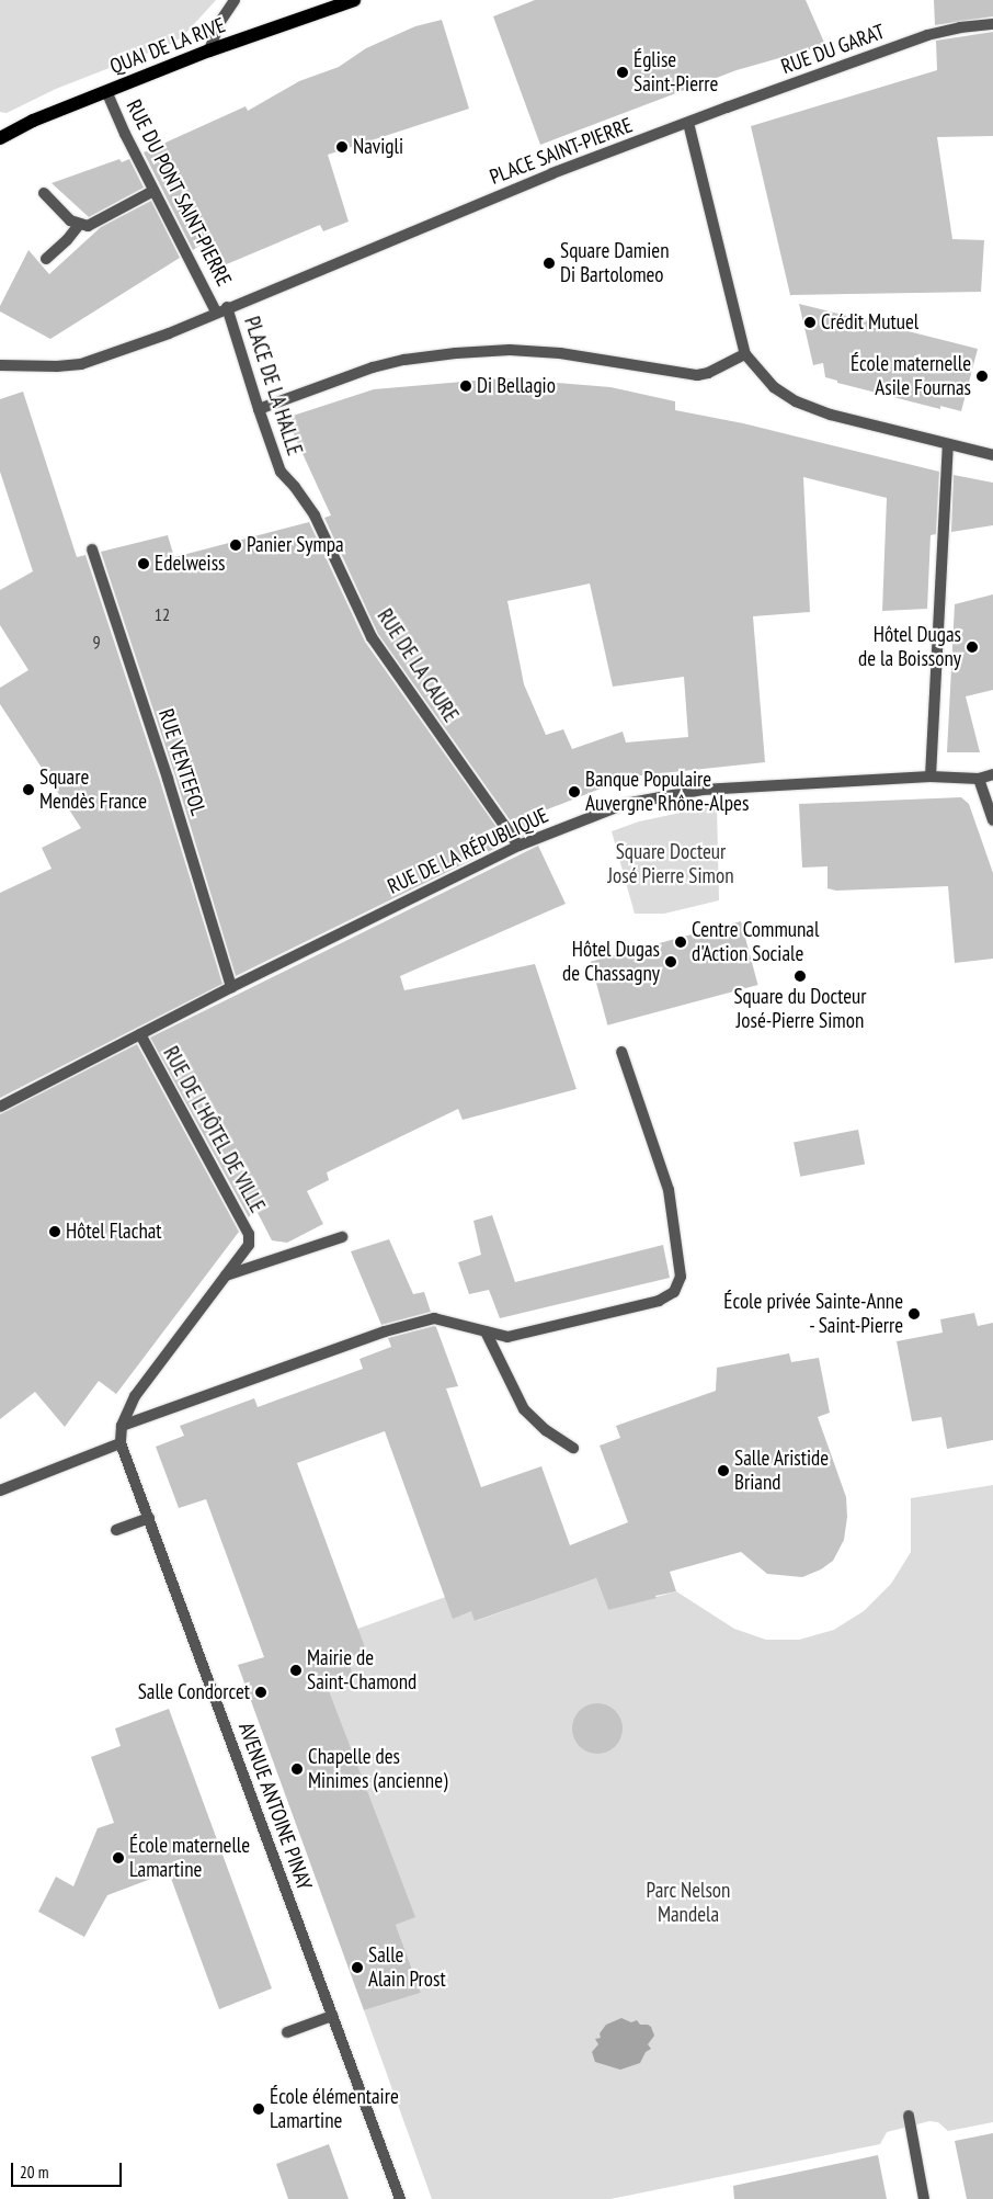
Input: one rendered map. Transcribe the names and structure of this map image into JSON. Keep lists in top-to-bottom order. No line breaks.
{"streets":{"main road":["QUAI DE LA RIVE"],"street":["RUE DU GARAT","PLACE SAINT-PIERRE","RUE DU PONT SAINT-PIERRE","PLACE DE LA HALLE","RUE DE LA CAURE","RUE VENTEFOL","RUE DE LA RÉPUBLIQUE","RUE DE L'HÔTEL DE VILLE","AVENUE ANTOINE PINAY"]},"crossings":[["QUAI DE LA RIVE","RUE DU PONT SAINT-PIERRE"],["RUE DU GARAT","PLACE SAINT-PIERRE"],["PLACE SAINT-PIERRE","PLACE DE LA HALLE"],["RUE DU PONT SAINT-PIERRE","PLACE DE LA HALLE"],["PLACE DE LA HALLE","RUE DE LA CAURE"],["RUE DE LA CAURE","RUE DE LA RÉPUBLIQUE"],["RUE VENTEFOL","RUE DE LA RÉPUBLIQUE"],["RUE DE LA RÉPUBLIQUE","RUE DE L'HÔTEL DE VILLE"]],"parks":["Square Docteur José Pierre Simon","Parc Nelson Mandela"],"places":["Église Saint-Pierre","Navigli","Square Damien Di Bartolomeo","Crédit Mutuel","École maternelle Asile Fournas","Di Bellagio","Panier Sympa","Edelweiss","Hôtel Dugas de la Boissony","Square Mendès France","Banque Populaire Auvergne Rhône-Alpes","Centre Communal d'Action Sociale","Hôtel Dugas de Chassagny","Square du Docteur José-Pierre Simon","Hôtel Flachat","École privée Sainte-Anne - Saint-Pierre","Salle Aristide Briand","Mairie de Saint-Chamond","Salle Condorcet","Chapelle des Minimes (ancienne)","École maternelle Lamartine","Salle Alain Prost","École élémentaire Lamartine"],"house_numbers":["12","9"],"scale_bar":"20 m"}
